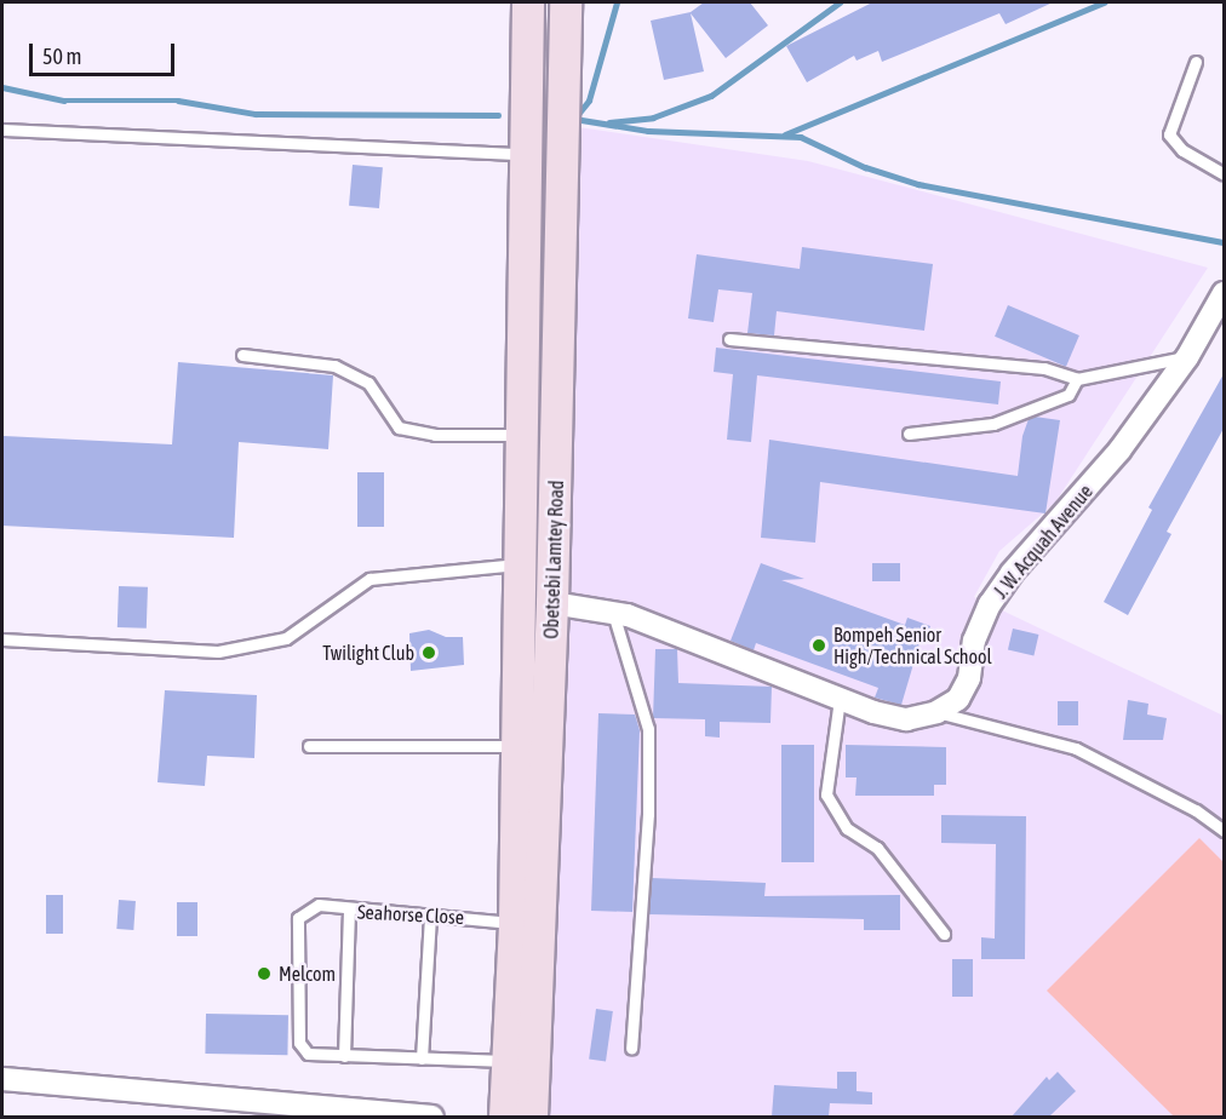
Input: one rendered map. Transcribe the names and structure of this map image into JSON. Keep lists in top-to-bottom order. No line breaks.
{"streets":{"main road":["Obetsebi Lamtey Road"],"street":["J. W. Acquah Avenue"],"lane":["Seahorse Close"]},"crossings":[["Obetsebi Lamtey Road","Seahorse Close"]],"places":["Bompeh Senior High/Technical School","Twilight Club","Melcom"],"scale_bar":"50 m"}
